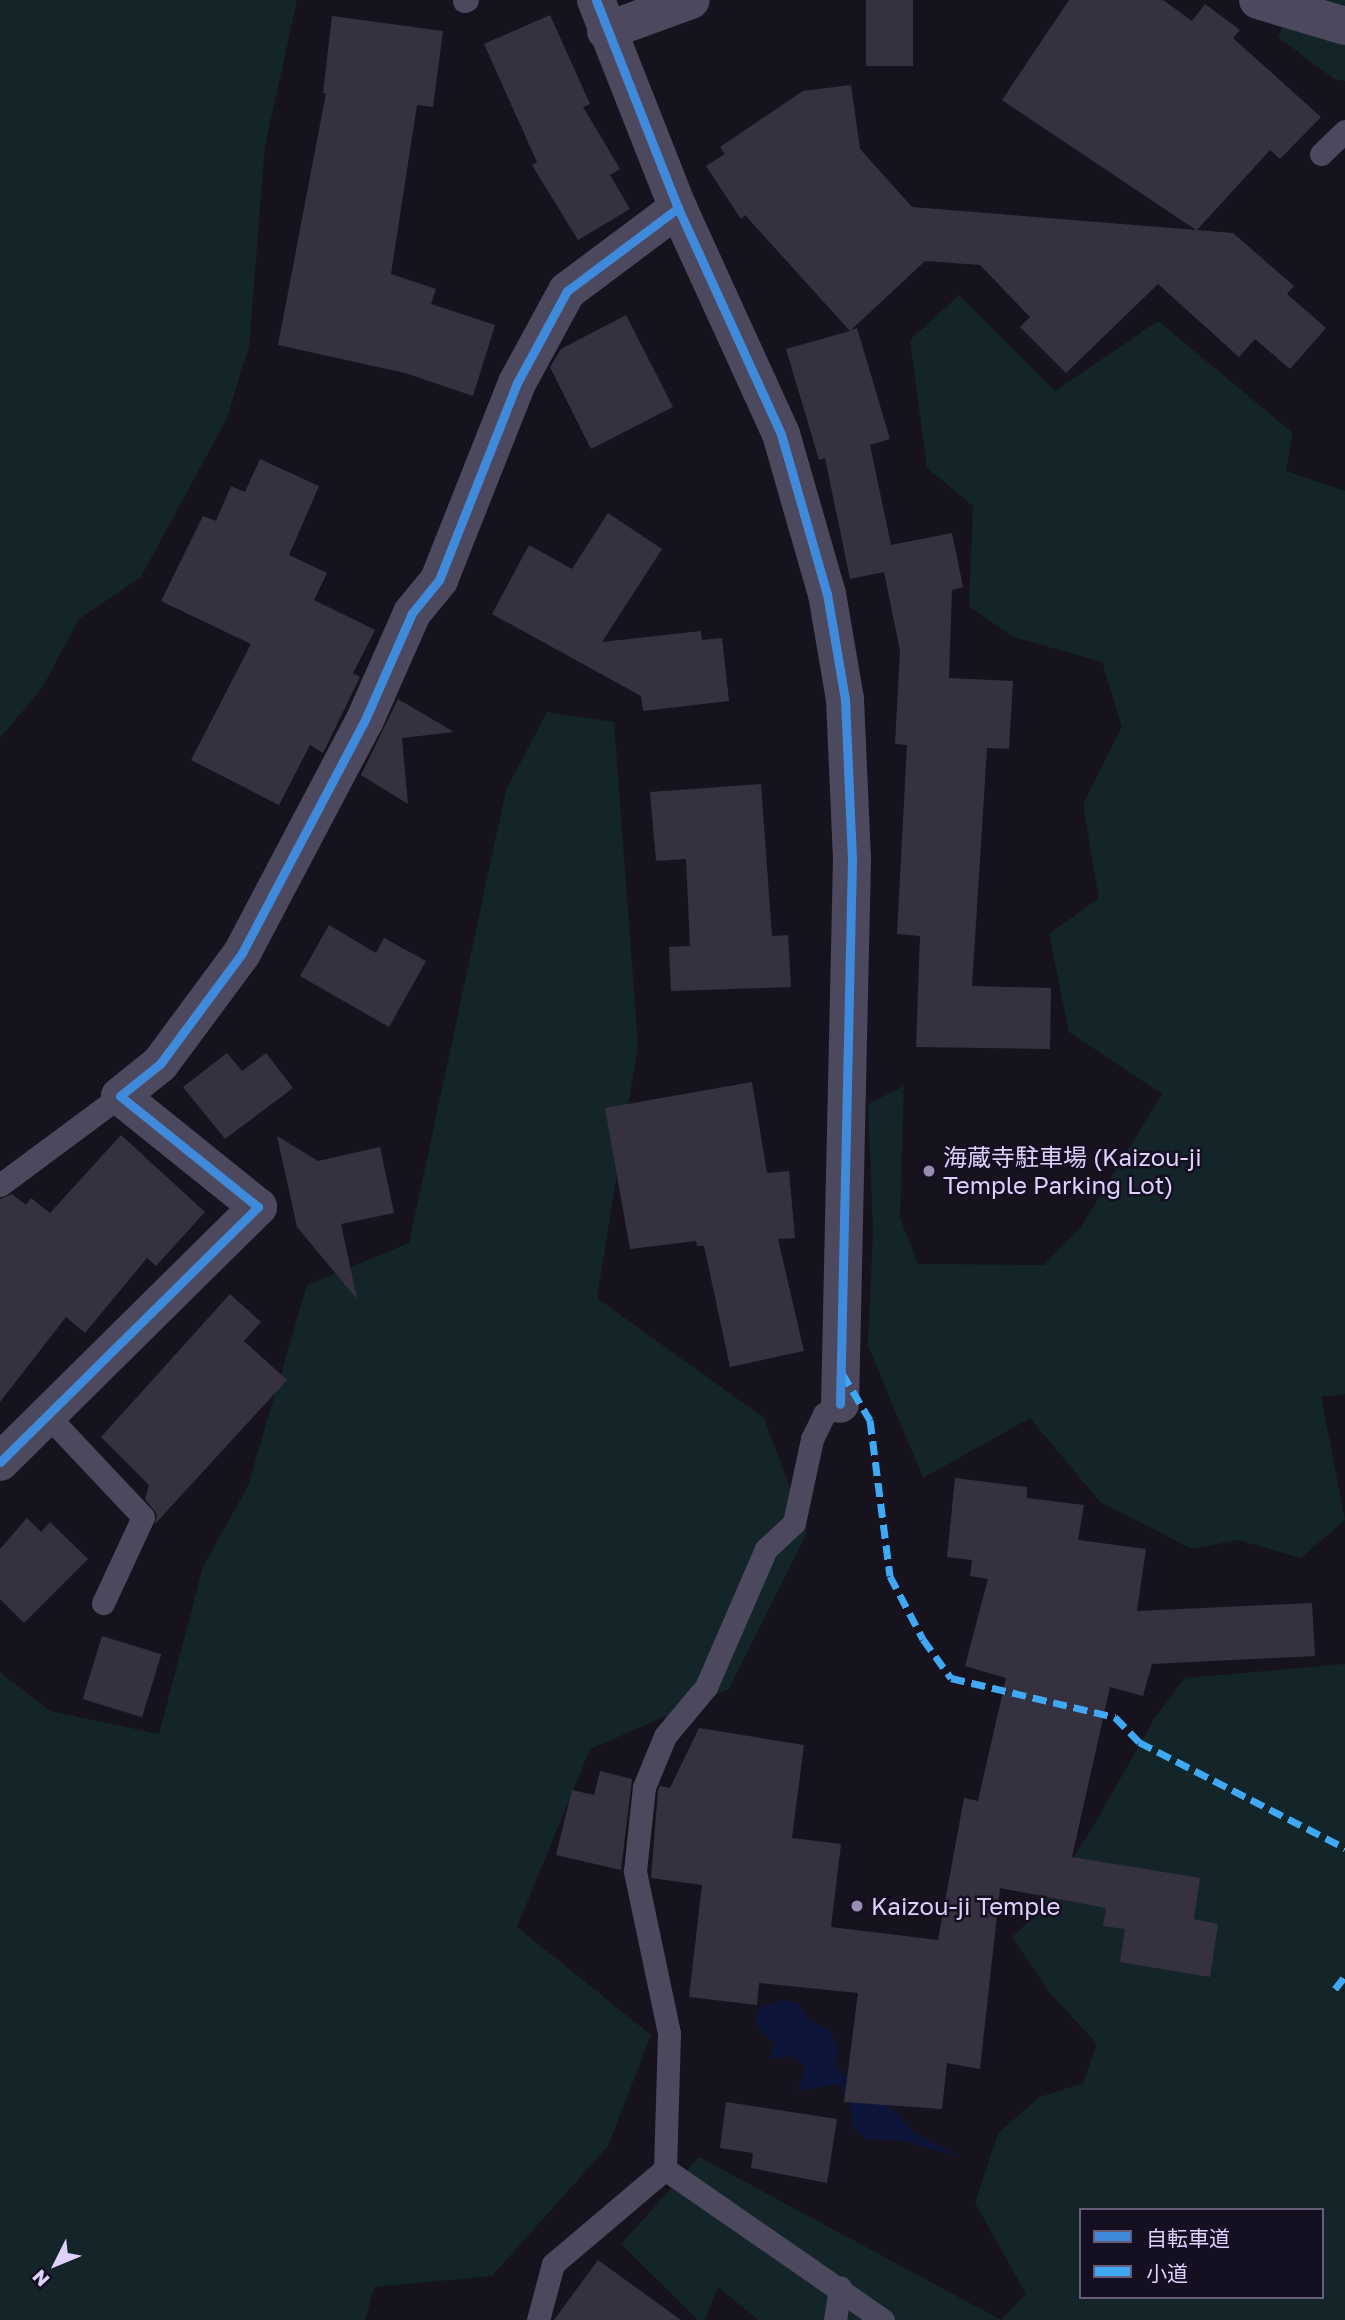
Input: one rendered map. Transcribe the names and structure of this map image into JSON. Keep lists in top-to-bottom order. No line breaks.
{"places":["海蔵寺駐車場 (Kaizou-ji Temple Parking Lot)","Kaizou-ji Temple"],"legend":["自転車道","小道"],"north":"bottom left"}
